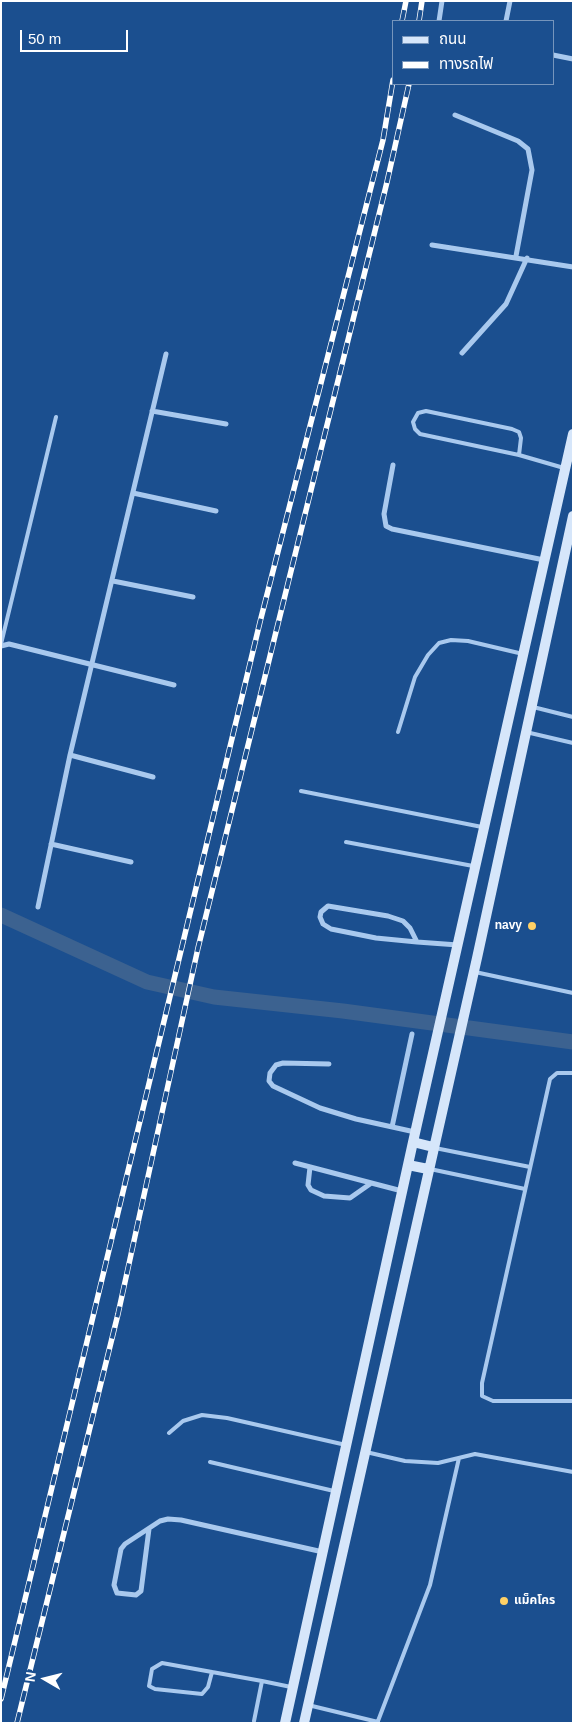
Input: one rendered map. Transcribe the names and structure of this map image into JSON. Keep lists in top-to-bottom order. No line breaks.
{"places":["navy","แม็คโคร"],"legend":["ถนน","ทางรถไฟ"],"scale_bar":"50 m","north":"left"}
